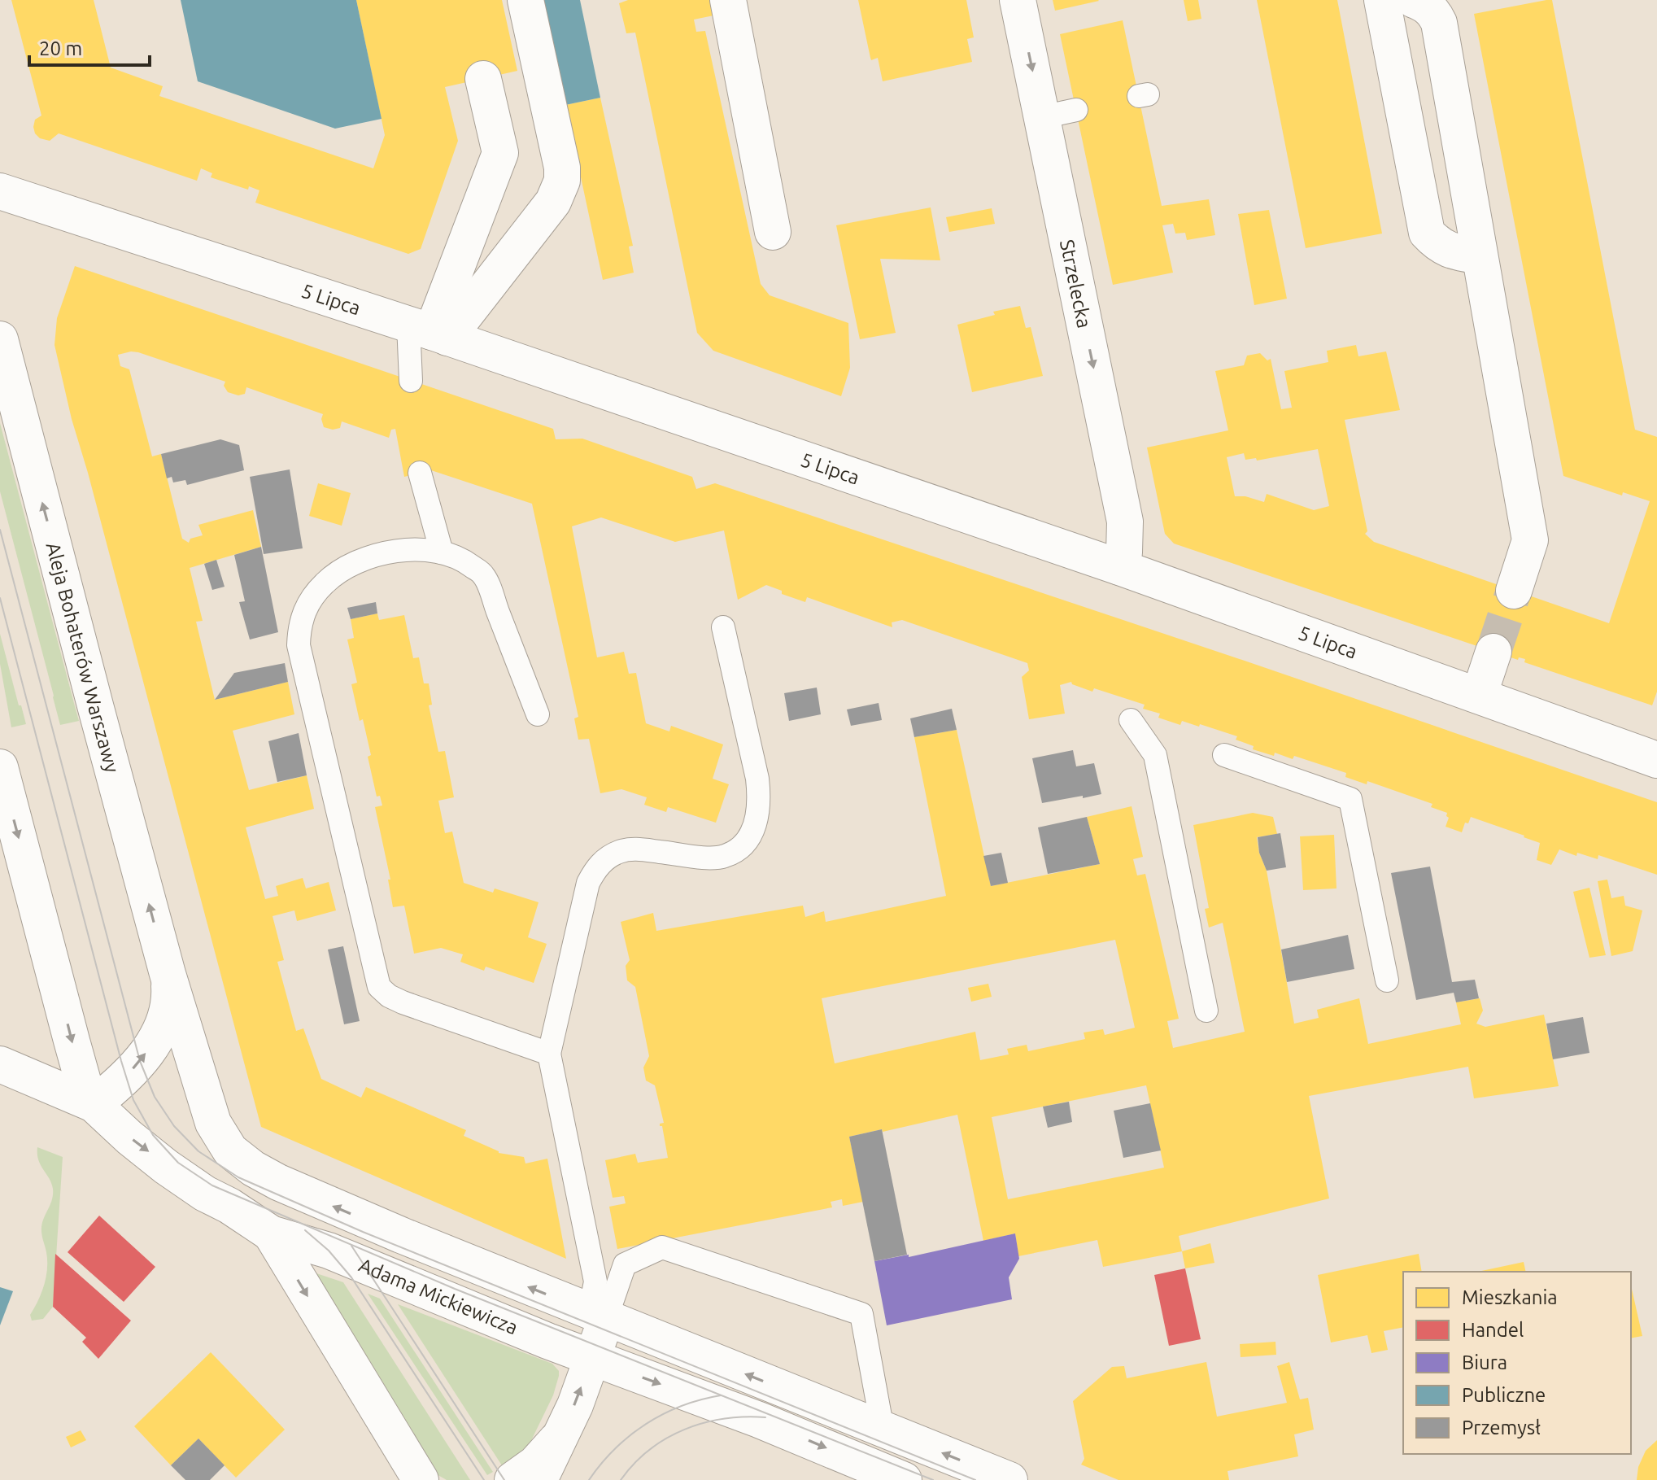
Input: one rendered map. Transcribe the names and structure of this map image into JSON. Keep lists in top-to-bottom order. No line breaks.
{"streets":{"street":["Strzelecka","5 Lipca","Aleja Bohaterów Warszawy","Adama Mickiewicza"]},"crossings":[["Strzelecka","5 Lipca"],["Aleja Bohaterów Warszawy","Adama Mickiewicza"]],"legend":["Mieszkania","Handel","Biura","Publiczne","Przemysł"],"scale_bar":"20 m"}
